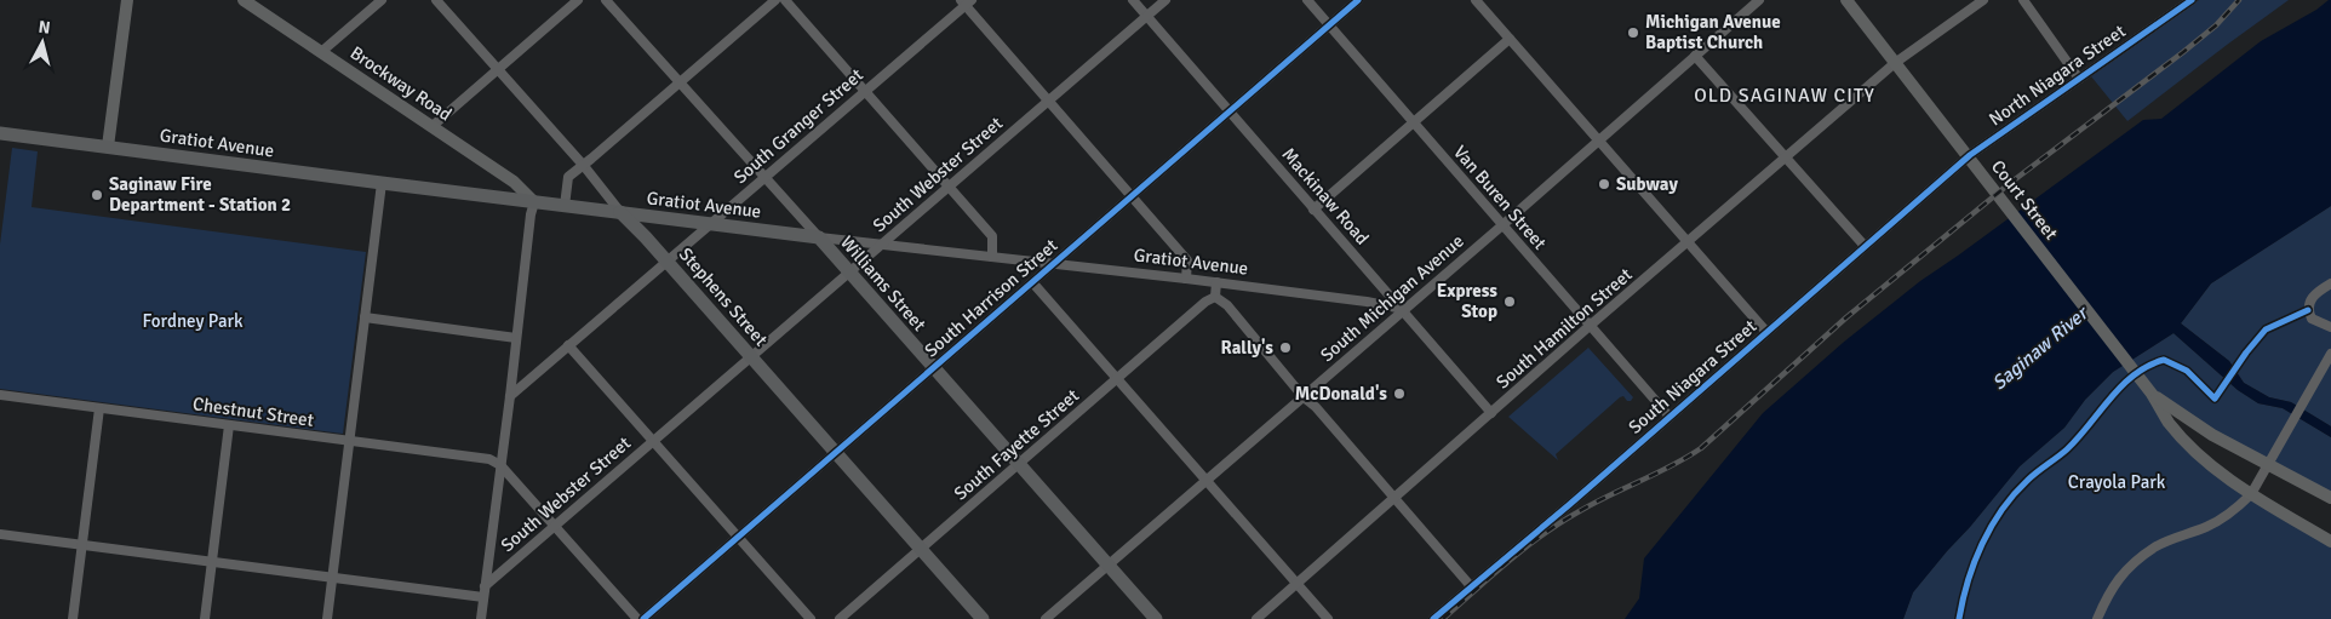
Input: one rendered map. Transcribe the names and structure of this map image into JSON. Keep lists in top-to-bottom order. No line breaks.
{"streets":{"highway":["Gratiot Avenue","Williams Street","Stephens Street"],"main road":["Brockway Road","Court Street"],"street":["North Niagara Street","South Granger Street","South Webster Street","Mackinaw Road","Van Buren Street","South Harrison Street","South Michigan Avenue","South Hamilton Street","South Niagara Street","Chestnut Street","South Fayette Street"]},"crossings":[["North Niagara Street","South Niagara Street"],["Brockway Road","Gratiot Avenue"],["South Granger Street","Gratiot Avenue"],["South Granger Street","Williams Street"],["South Granger Street","Stephens Street"],["Gratiot Avenue","South Webster Street"],["Gratiot Avenue","Mackinaw Road"],["Gratiot Avenue","Williams Street"],["Gratiot Avenue","Stephens Street"],["Gratiot Avenue","South Harrison Street"],["Gratiot Avenue","South Michigan Avenue"],["South Webster Street","Mackinaw Road"],["South Webster Street","Williams Street"],["South Webster Street","Stephens Street"],["Mackinaw Road","South Harrison Street"],["Mackinaw Road","South Michigan Avenue"],["Mackinaw Road","South Hamilton Street"],["Van Buren Street","South Harrison Street"],["Van Buren Street","South Michigan Avenue"],["Van Buren Street","South Hamilton Street"],["Van Buren Street","South Niagara Street"],["Court Street","South Hamilton Street"],["Williams Street","South Harrison Street"],["Williams Street","South Michigan Avenue"],["Williams Street","South Fayette Street"],["Stephens Street","South Harrison Street"],["Stephens Street","South Fayette Street"]],"districts":["OLD SAGINAW CITY"],"water":["Saginaw River"],"parks":["Fordney Park","Crayola Park"],"places":["Michigan Avenue Baptist Church","Subway","Saginaw Fire Department - Station 2","Express Stop","Rally's","McDonald's"],"north":"top"}
